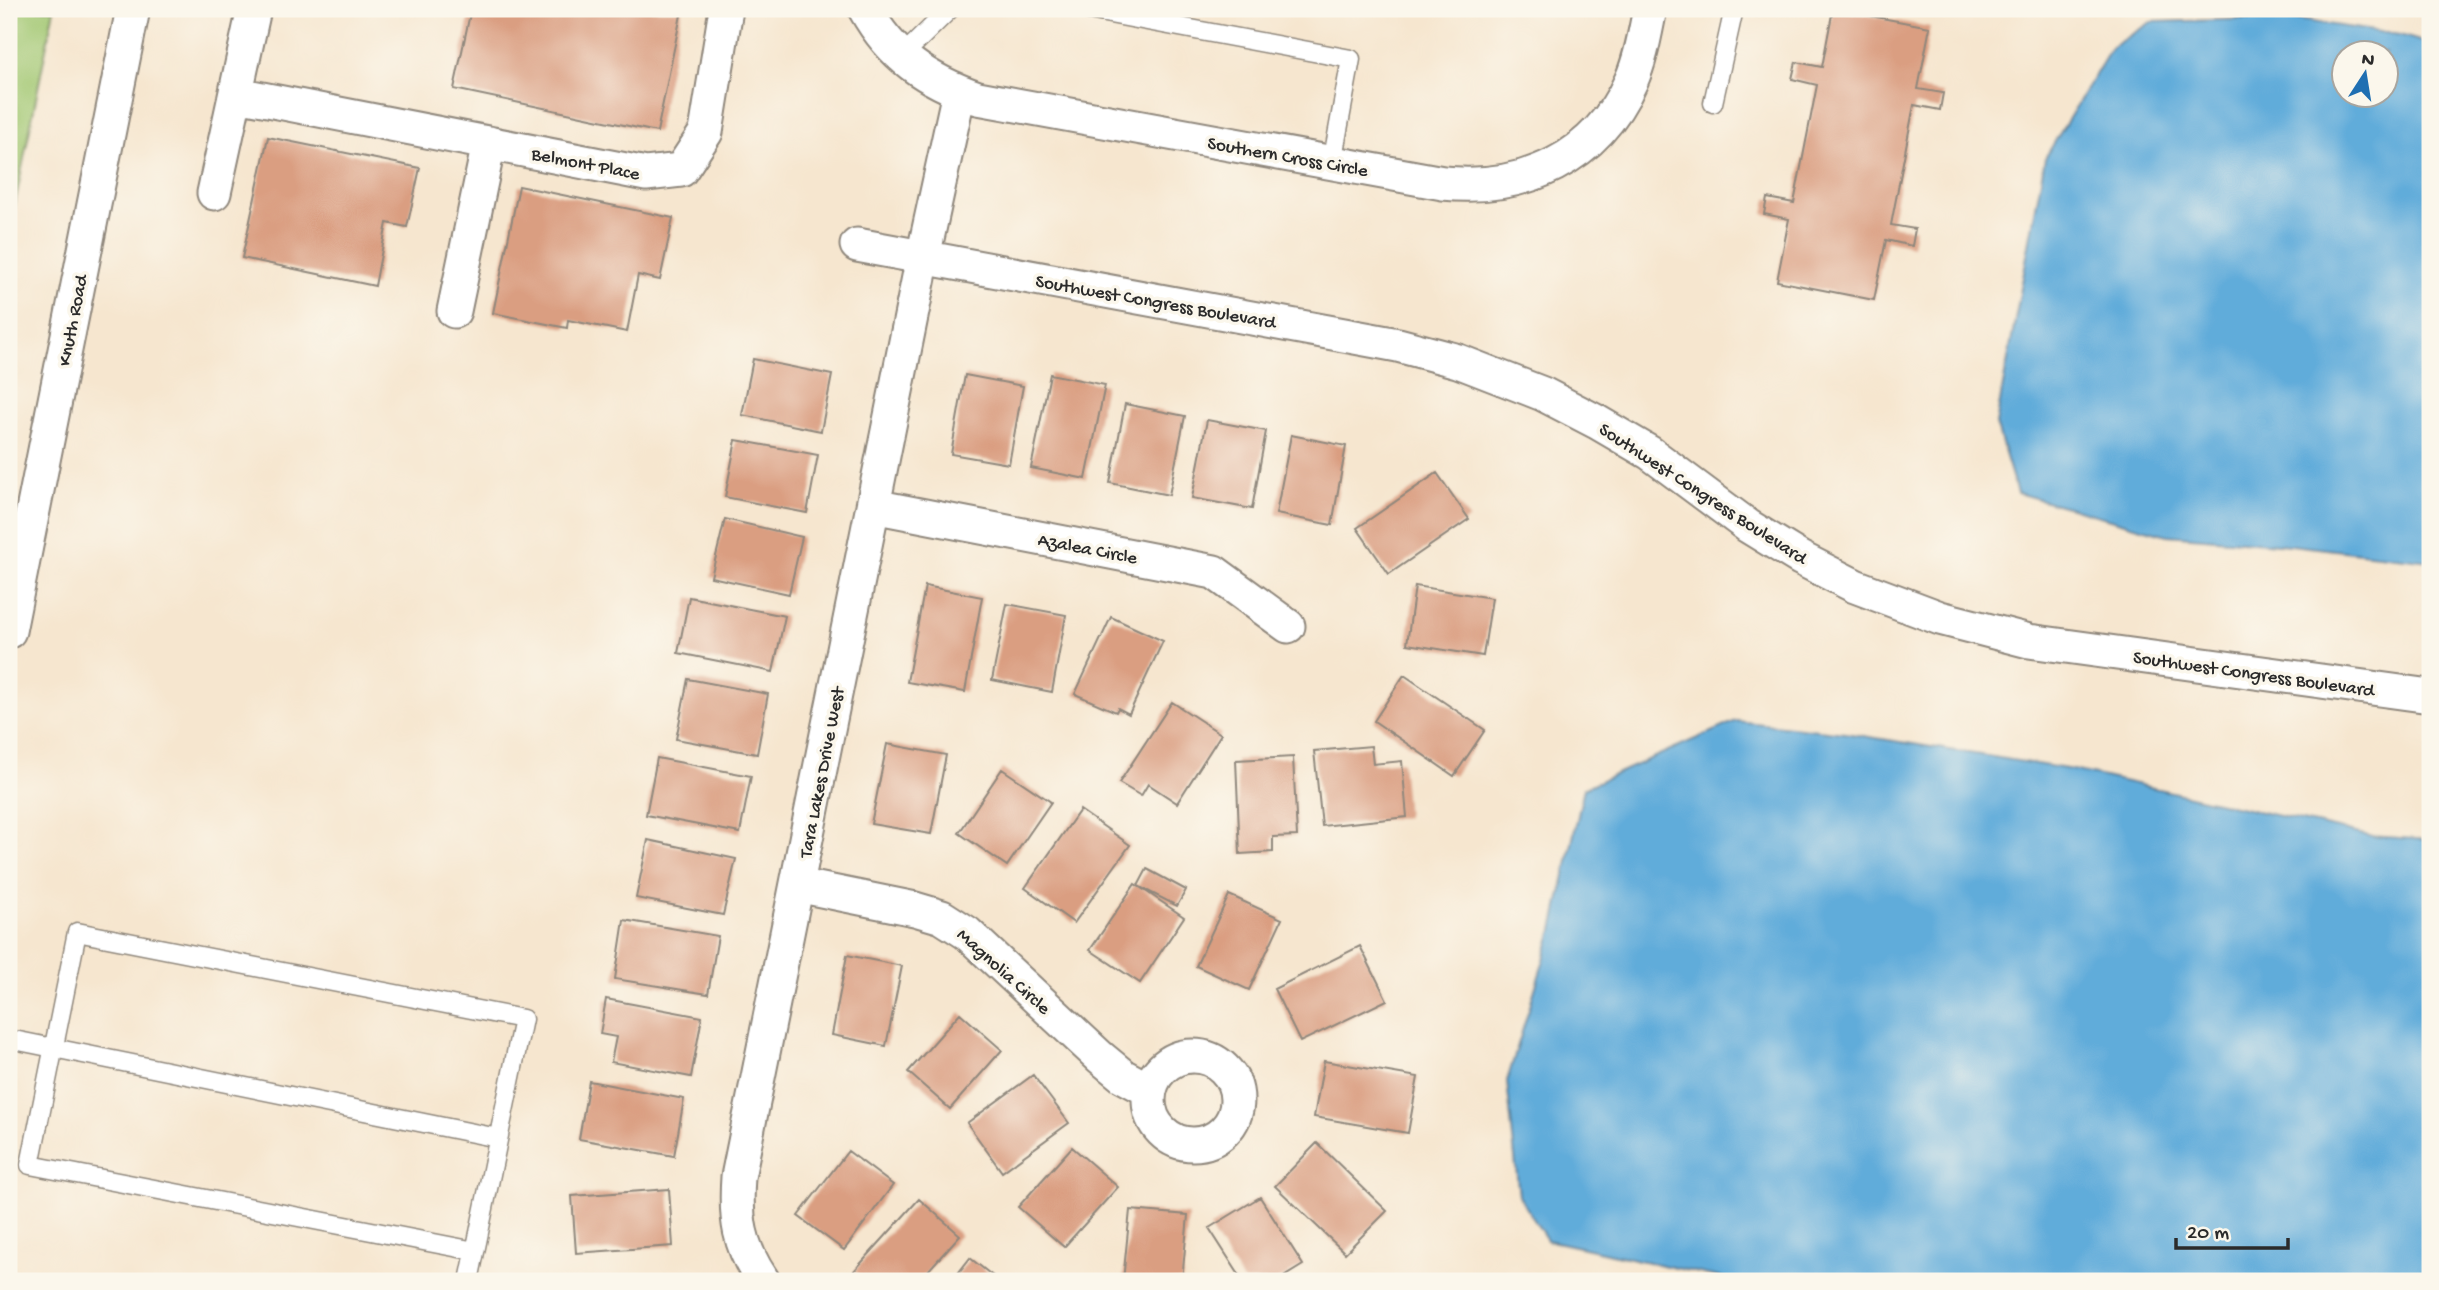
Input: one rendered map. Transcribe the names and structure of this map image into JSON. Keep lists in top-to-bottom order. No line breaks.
{"streets":{"street":["Southern Cross Circle","Belmont Place","Southwest Congress Boulevard","Knuth Road","Azalea Circle","Tara Lakes Drive West","Magnolia Circle"]},"crossings":[["Southern Cross Circle","Tara Lakes Drive West"],["Southwest Congress Boulevard","Tara Lakes Drive West"],["Azalea Circle","Tara Lakes Drive West"],["Tara Lakes Drive West","Magnolia Circle"]],"scale_bar":"20 m","north":"top"}
